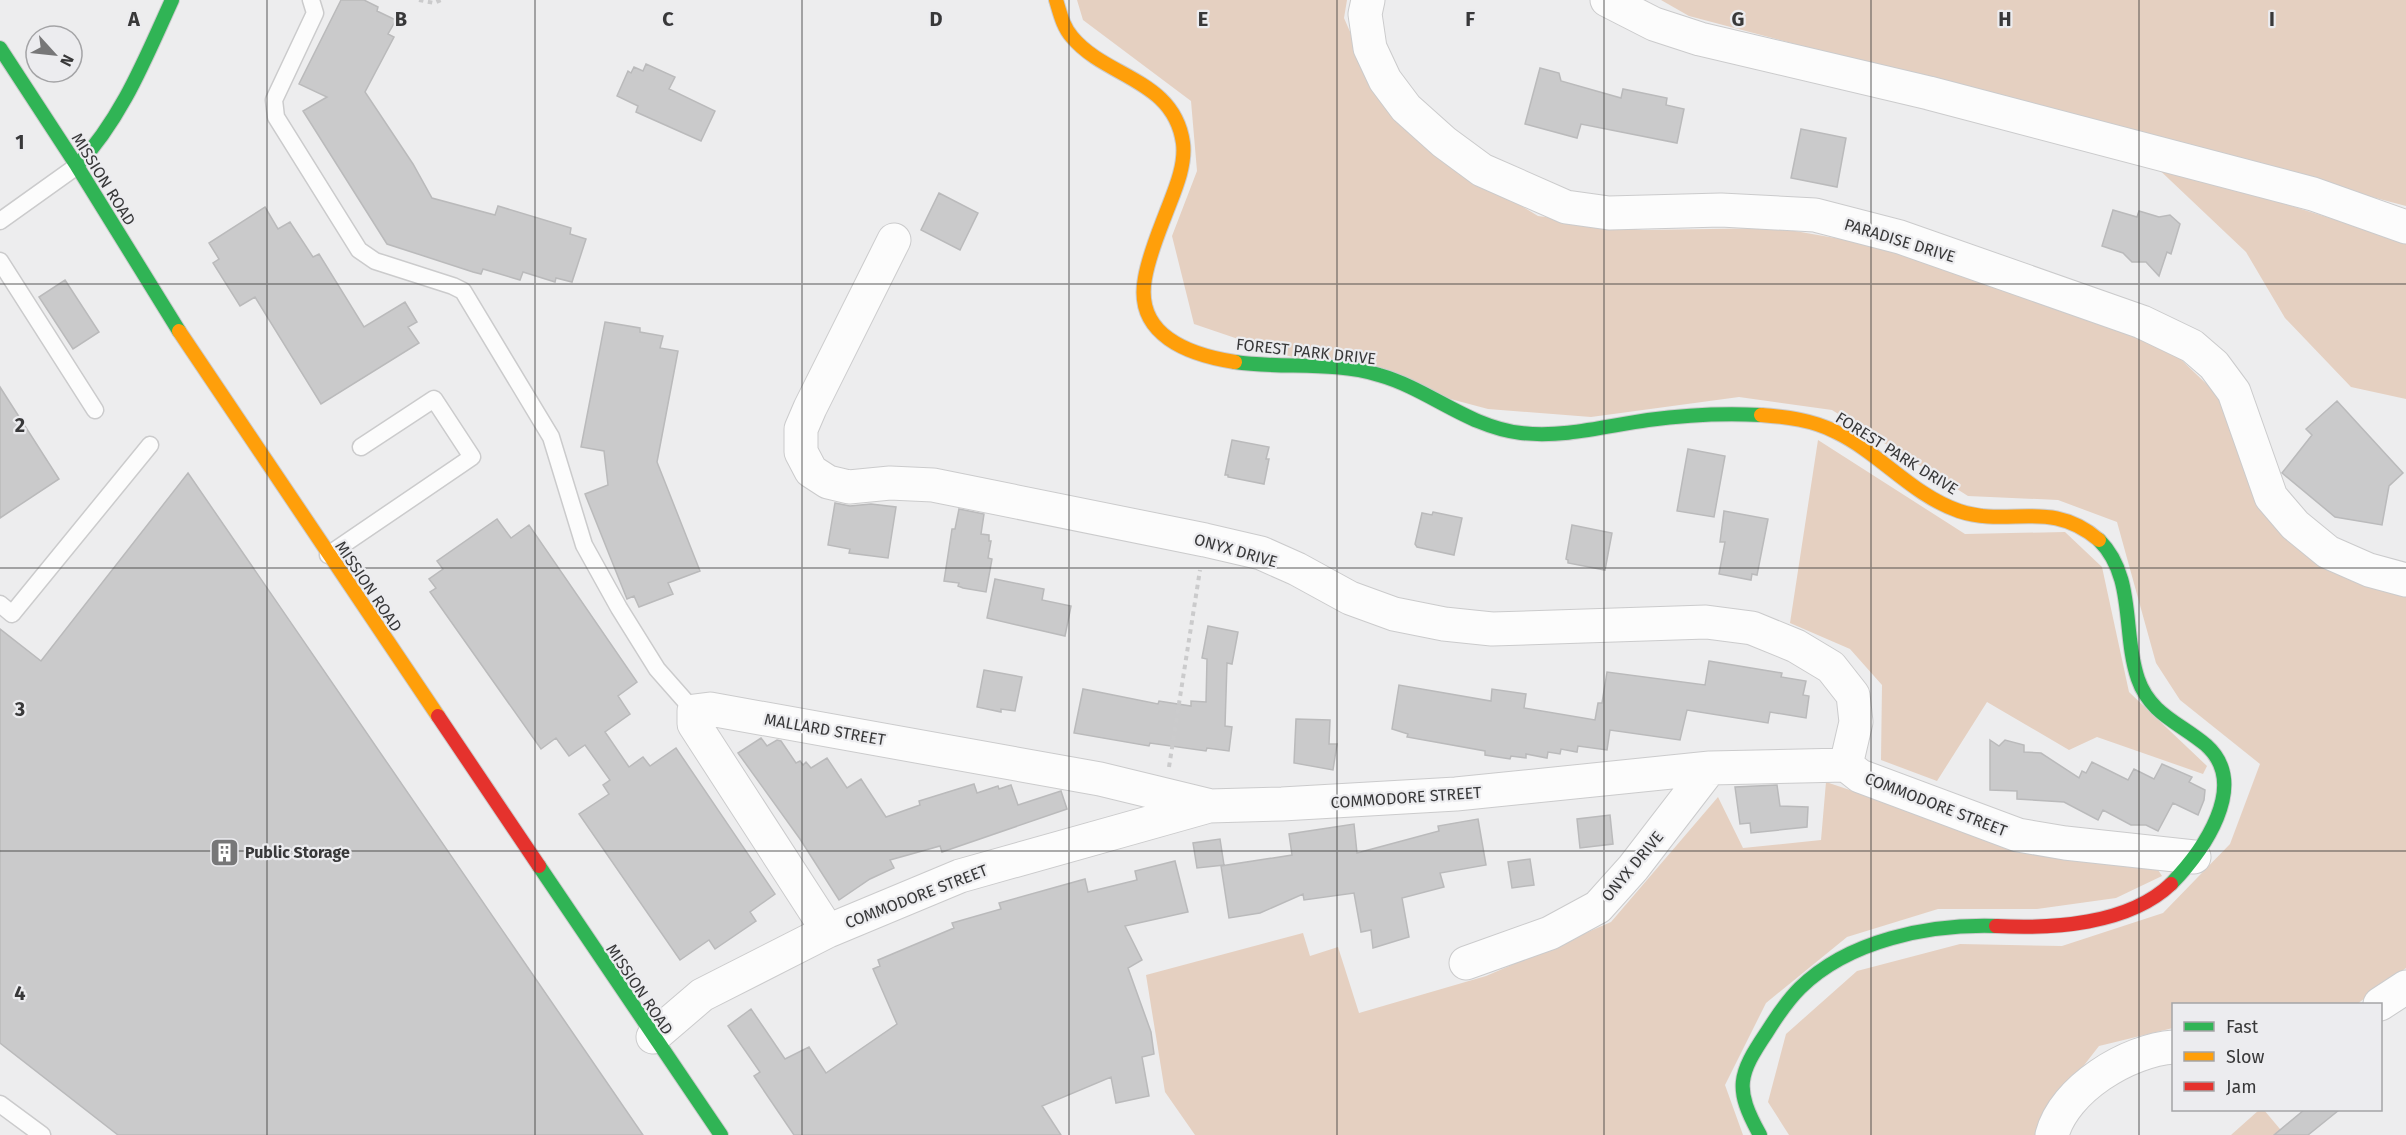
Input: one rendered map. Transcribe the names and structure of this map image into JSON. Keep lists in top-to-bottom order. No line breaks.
{"streets":{"street":["MISSION ROAD","PARADISE DRIVE","FOREST PARK DRIVE","ONYX DRIVE","MALLARD STREET","COMMODORE STREET"]},"crossings":[["MISSION ROAD","COMMODORE STREET"],["FOREST PARK DRIVE","COMMODORE STREET"],["ONYX DRIVE","COMMODORE STREET"],["MALLARD STREET","COMMODORE STREET"]],"places":{"building":["Public Storage"]},"legend":["Fast","Slow","Jam"],"north":"bottom right","grid":{"columns":["A","B","C","D","E","F","G","H","I"],"rows":["1","2","3","4"]}}
